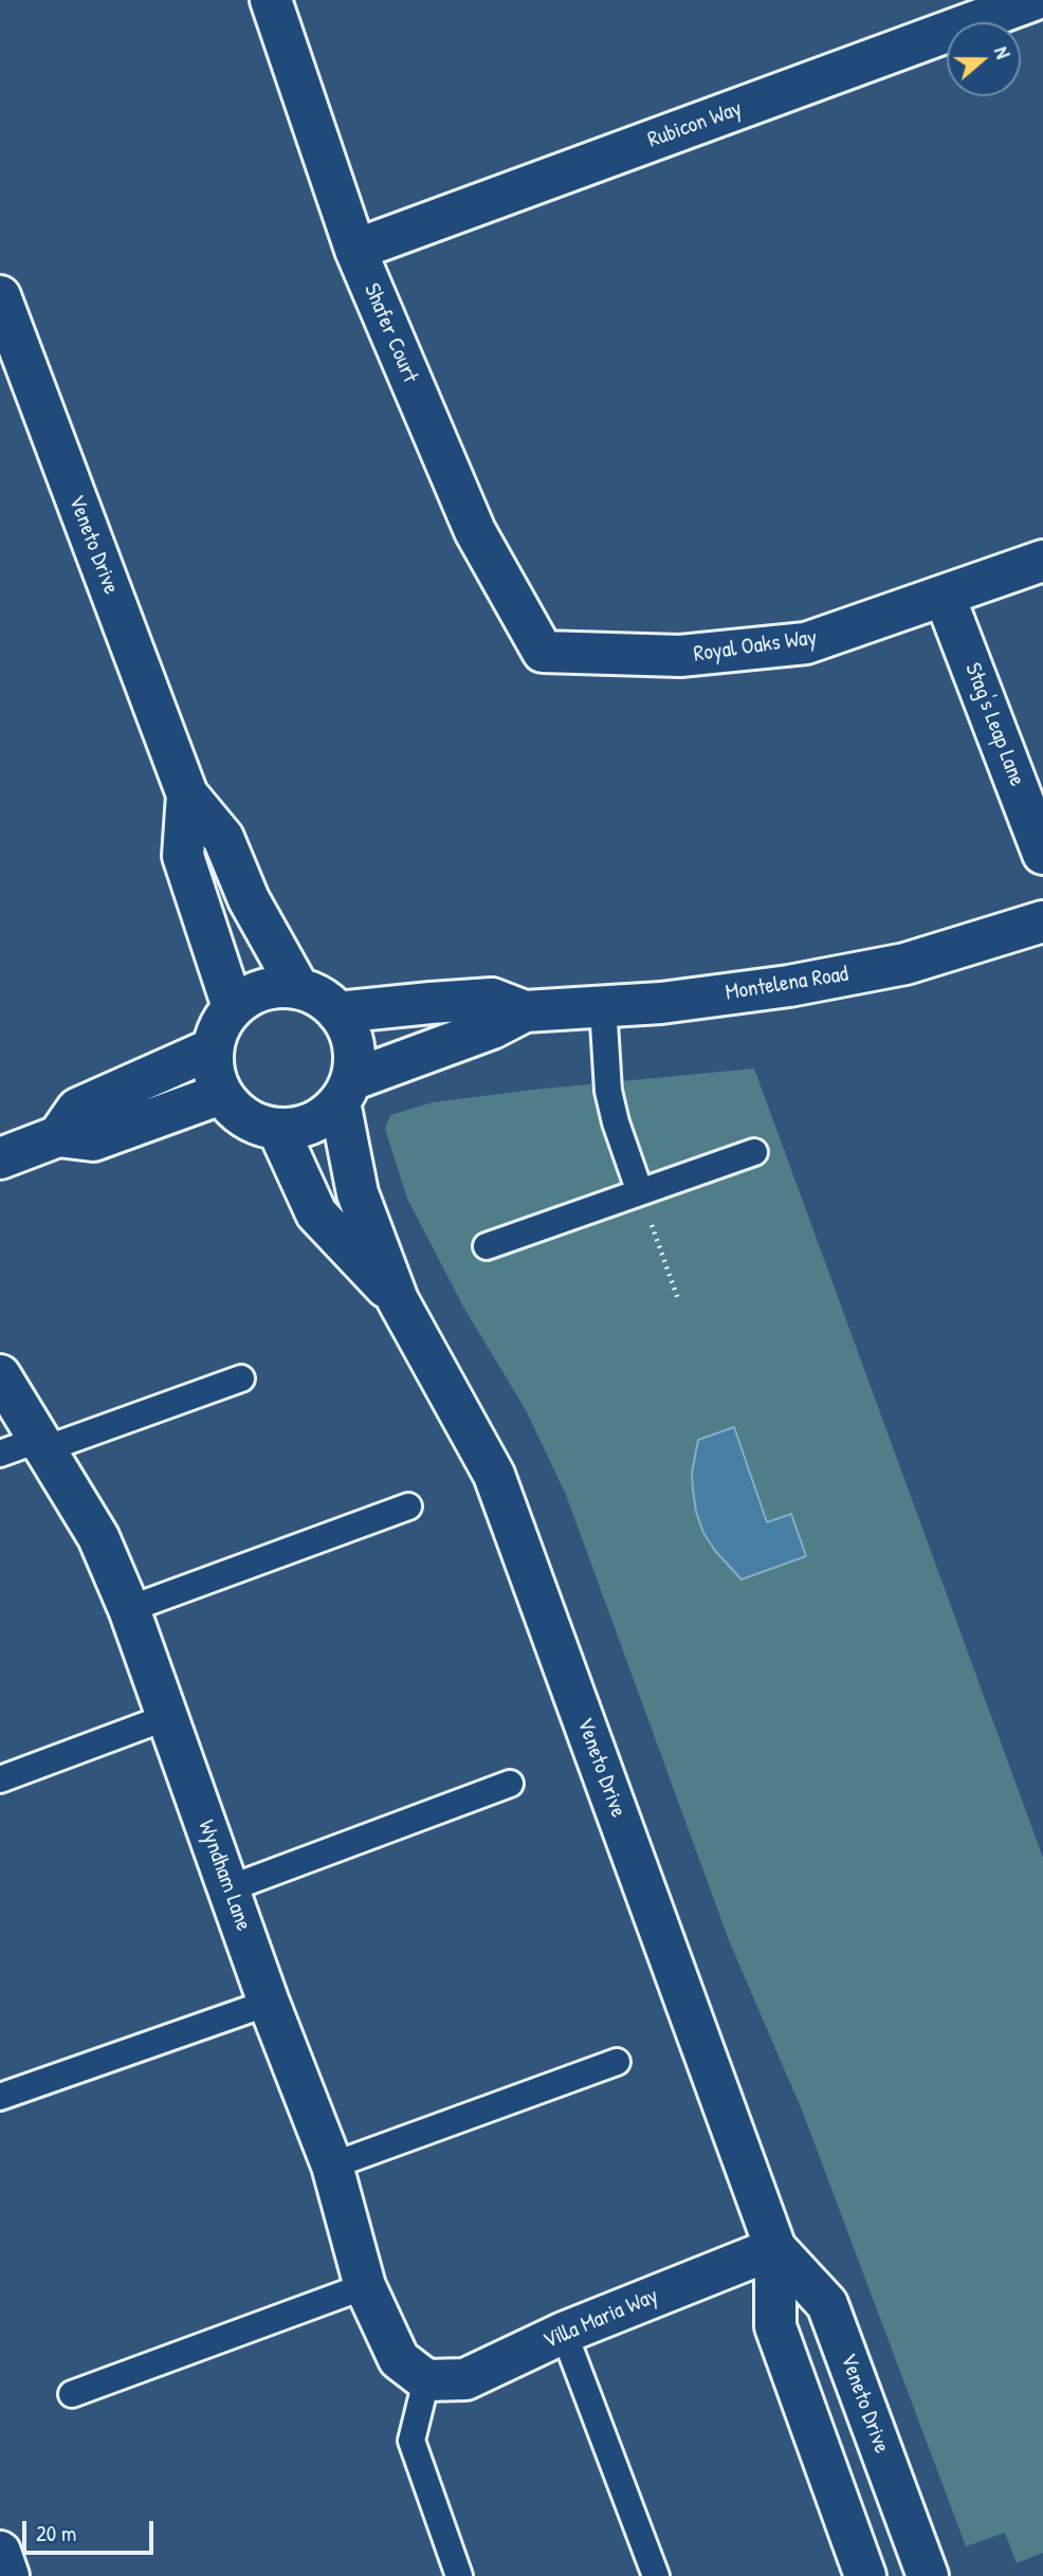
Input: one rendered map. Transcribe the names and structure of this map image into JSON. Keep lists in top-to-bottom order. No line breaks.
{"streets":{"street":["Rubicon Way","Shafer Court","Veneto Drive","Royal Oaks Way","Stag's Leap Lane","Montelena Road","Wyndham Lane","Villa Maria Way"]},"crossings":[["Rubicon Way","Shafer Court"],["Shafer Court","Royal Oaks Way"],["Veneto Drive","Montelena Road"],["Veneto Drive","Villa Maria Way"],["Royal Oaks Way","Stag's Leap Lane"],["Wyndham Lane","Villa Maria Way"]],"scale_bar":"20 m","north":"right"}
